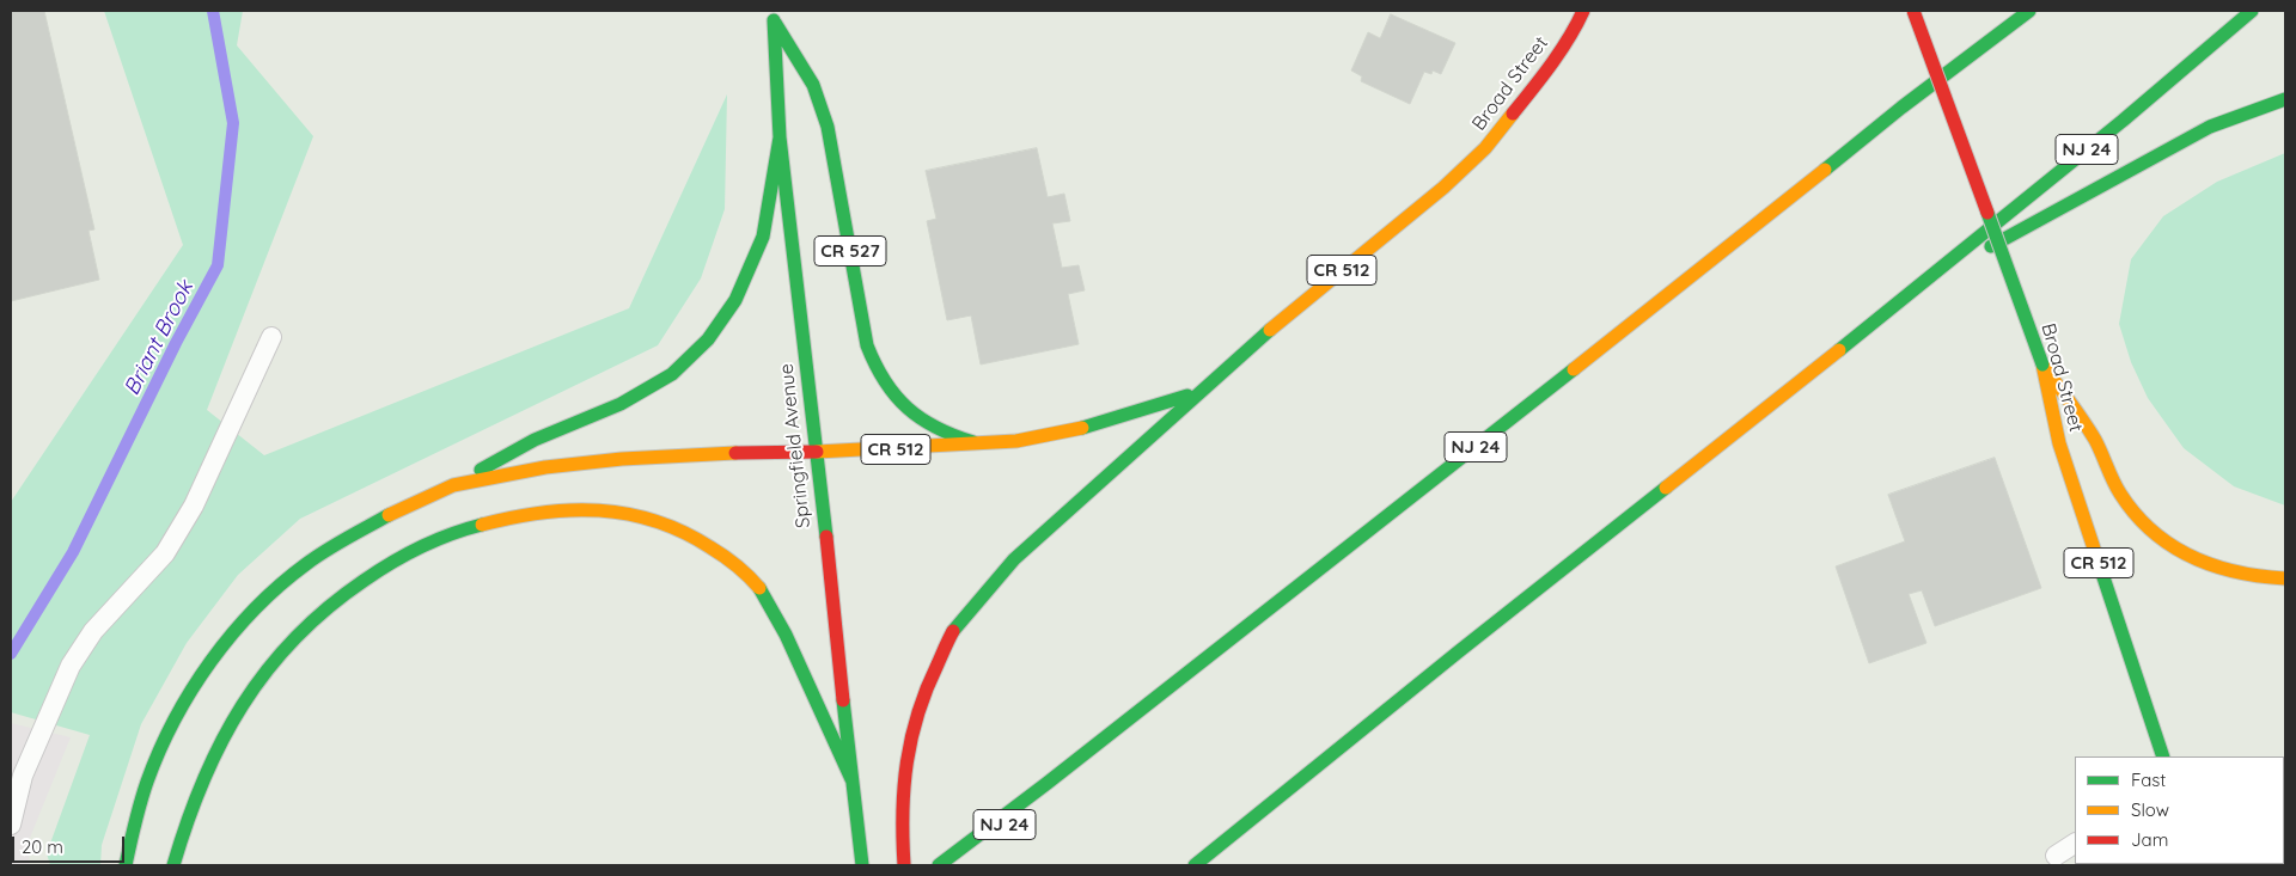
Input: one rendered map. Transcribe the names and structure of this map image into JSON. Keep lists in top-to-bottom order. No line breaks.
{"streets":{"main road":["Broad Street","NJ 24","CR 527","CR 512","Springfield Avenue"]},"crossings":[["Broad Street","CR 512"],["CR 512","Springfield Avenue"]],"water":["Briant Brook"],"legend":["Fast","Slow","Jam"],"scale_bar":"20 m"}
